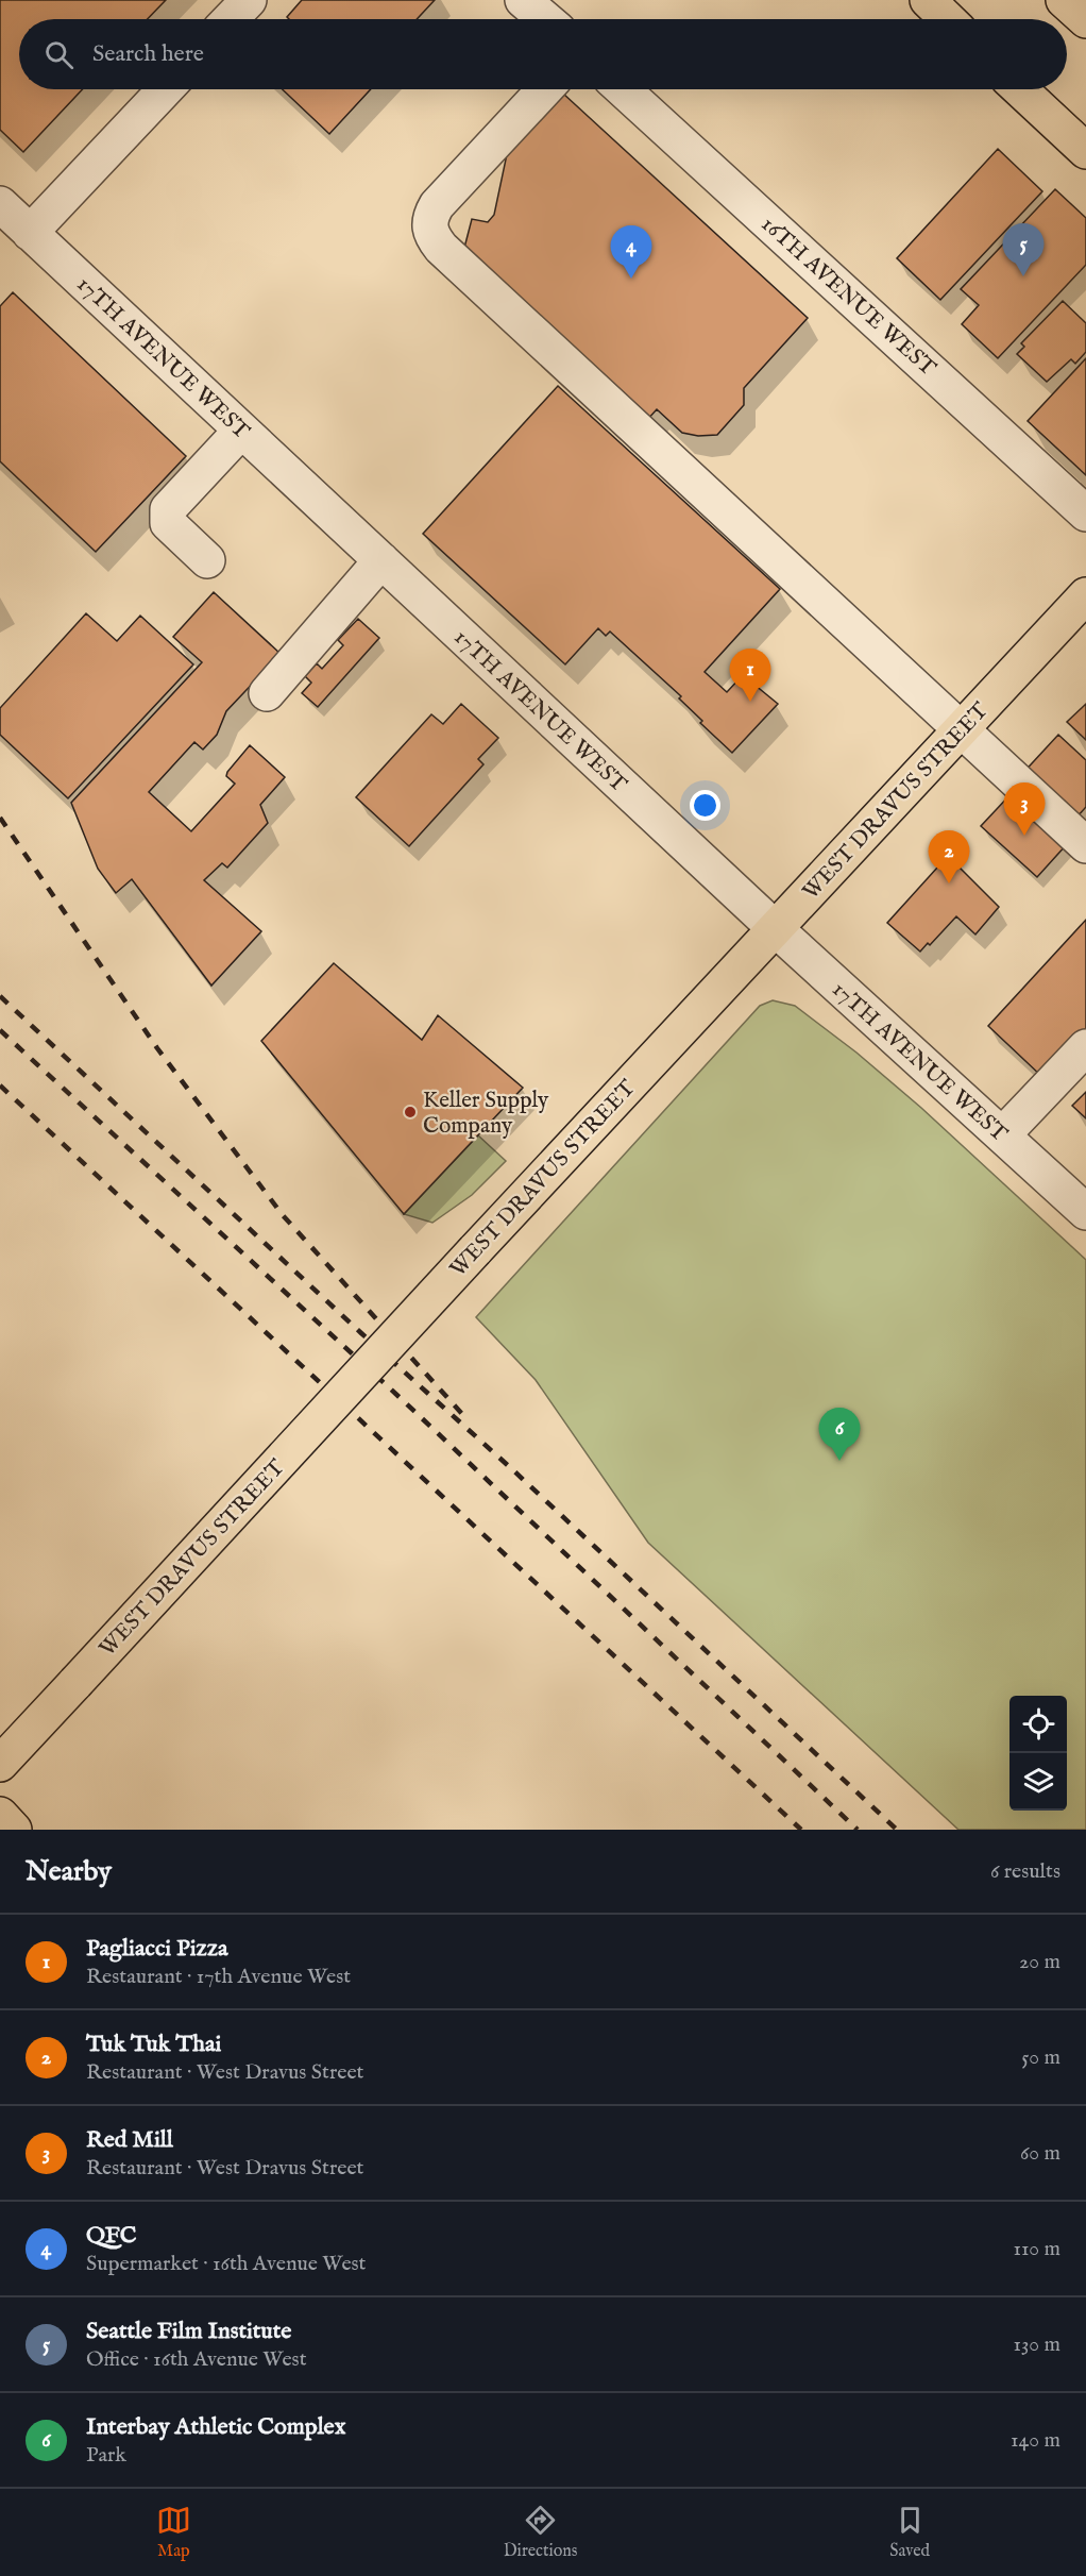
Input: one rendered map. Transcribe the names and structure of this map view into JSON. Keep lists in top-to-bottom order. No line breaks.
{"streets":{"main road":["WEST DRAVUS STREET"],"street":["16TH AVENUE WEST","17TH AVENUE WEST"]},"crossings":[["17TH AVENUE WEST","WEST DRAVUS STREET"]],"places":["Keller Supply Company"],"page":{"search":"Search here","pins":["5","4","1","3","2","6"],"heading":["Nearby","6 results"],"list":[{"mark":"1","name":"Pagliacci Pizza","note":"Restaurant · 17th Avenue West","value":"20 m"},{"mark":"2","name":"Tuk Tuk Thai","note":"Restaurant · West Dravus Street","value":"50 m"},{"mark":"3","name":"Red Mill","note":"Restaurant · West Dravus Street","value":"60 m"},{"mark":"4","name":"QFC","note":"Supermarket · 16th Avenue West","value":"110 m"},{"mark":"5","name":"Seattle Film Institute","note":"Office · 16th Avenue West","value":"130 m"},{"mark":"6","name":"Interbay Athletic Complex","note":"Park","value":"140 m"}],"nav":["Map","Directions","Saved"]}}
